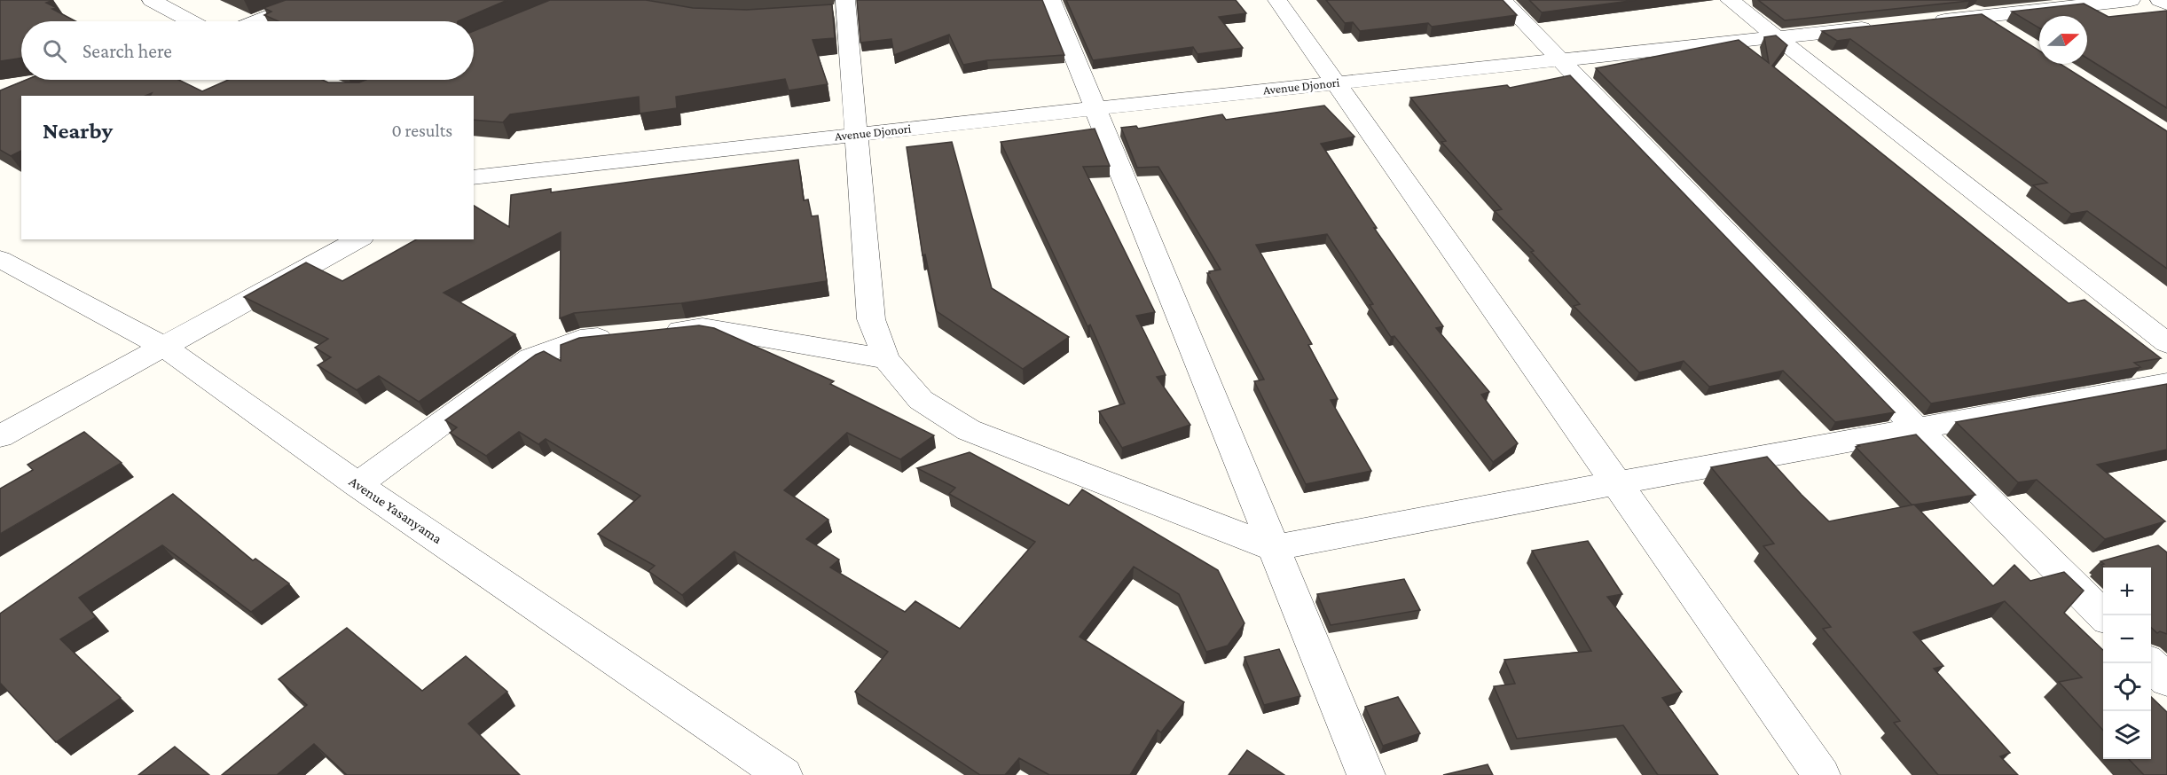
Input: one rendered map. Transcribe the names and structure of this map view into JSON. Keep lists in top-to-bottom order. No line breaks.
{"streets":{"street":["Avenue Djonori","Avenue Yasanyama"]},"north":"right","page":{"search":"Search here","heading":["Nearby","0 results"],"map_buttons":["+","−"]}}
